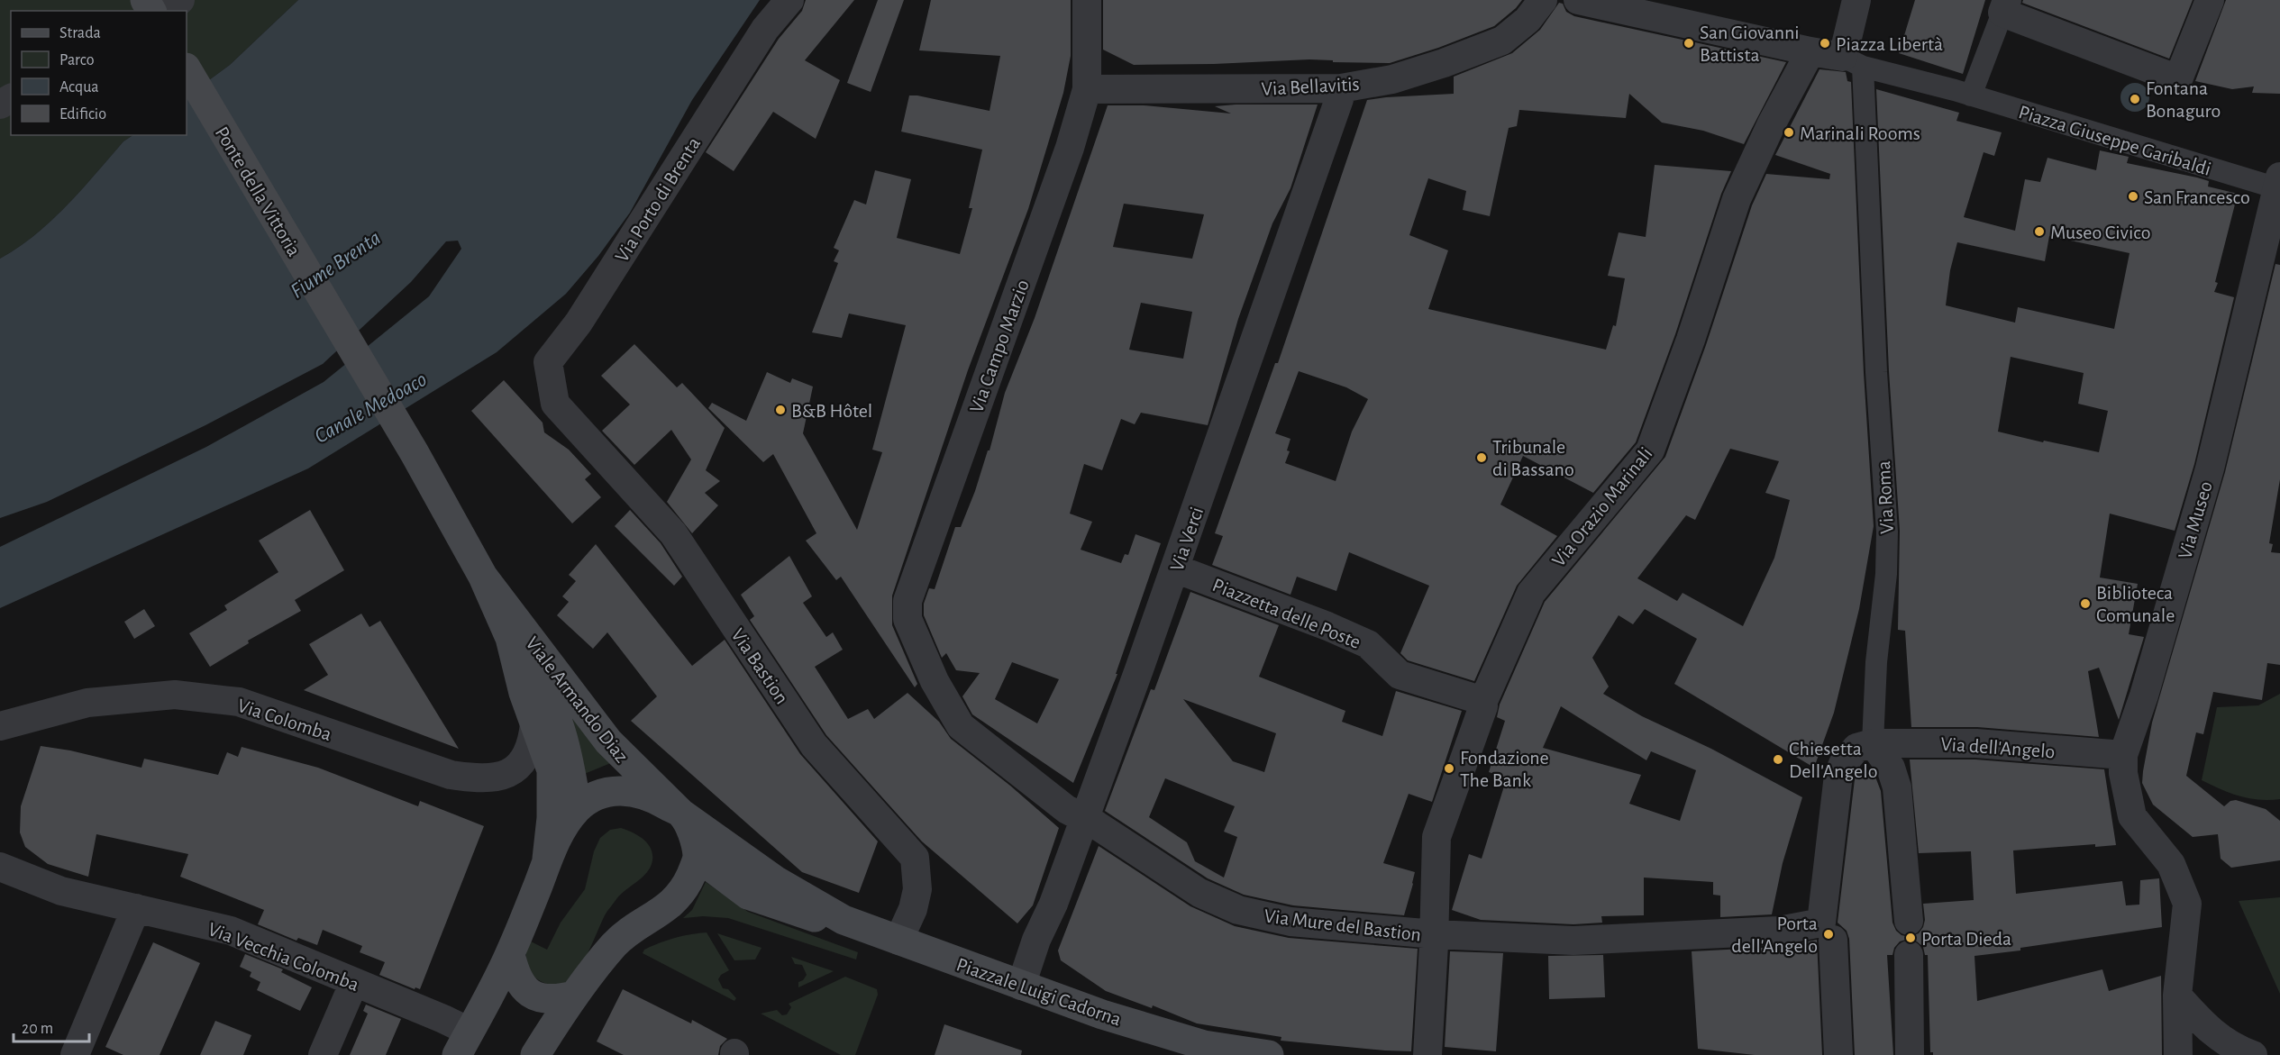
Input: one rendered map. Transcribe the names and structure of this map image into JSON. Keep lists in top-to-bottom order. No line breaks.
{"streets":{"main road":["Ponte della Vittoria","Viale Armando Diaz","Piazzale Luigi Cadorna"],"street":["Via Bellavitis","Piazza Giuseppe Garibaldi","Via Porto di Brenta","Via Campo Marzio","Via Roma","Via Orazio Marinali","Via Museo","Via Verci","Piazzetta delle Poste","Via Bastion","Via Colomba","Via dell'Angelo","Via Mure del Bastion","Via Vecchia Colomba"]},"crossings":[["Via Bellavitis","Via Campo Marzio"],["Via Bellavitis","Via Verci"],["Piazza Giuseppe Garibaldi","Via Roma"],["Piazza Giuseppe Garibaldi","Via Museo"],["Ponte della Vittoria","Viale Armando Diaz"],["Via Porto di Brenta","Via Bastion"],["Via Campo Marzio","Via Mure del Bastion"],["Via Roma","Via dell'Angelo"],["Via Orazio Marinali","Piazzetta delle Poste"],["Via Orazio Marinali","Via Mure del Bastion"],["Via Museo","Via dell'Angelo"],["Via Verci","Piazzetta delle Poste"],["Via Verci","Via Mure del Bastion"],["Via Verci","Piazzale Luigi Cadorna"],["Via Bastion","Piazzale Luigi Cadorna"],["Viale Armando Diaz","Via Colomba"],["Viale Armando Diaz","Piazzale Luigi Cadorna"],["Via Vecchia Colomba","Piazzale Luigi Cadorna"]],"water":["Fiume Brenta","Canale Medoaco"],"places":["San Giovanni Battista","Piazza Libertà","Fontana Bonaguro","Marinali Rooms","San Francesco","Museo Civico","B&B Hôtel","Tribunale di Bassano","Biblioteca Comunale","Chiesetta Dell'Angelo","Fondazione The Bank","Porta dell'Angelo","Porta Dieda"],"legend":["Strada","Parco","Acqua","Edificio"],"scale_bar":"20 m"}
